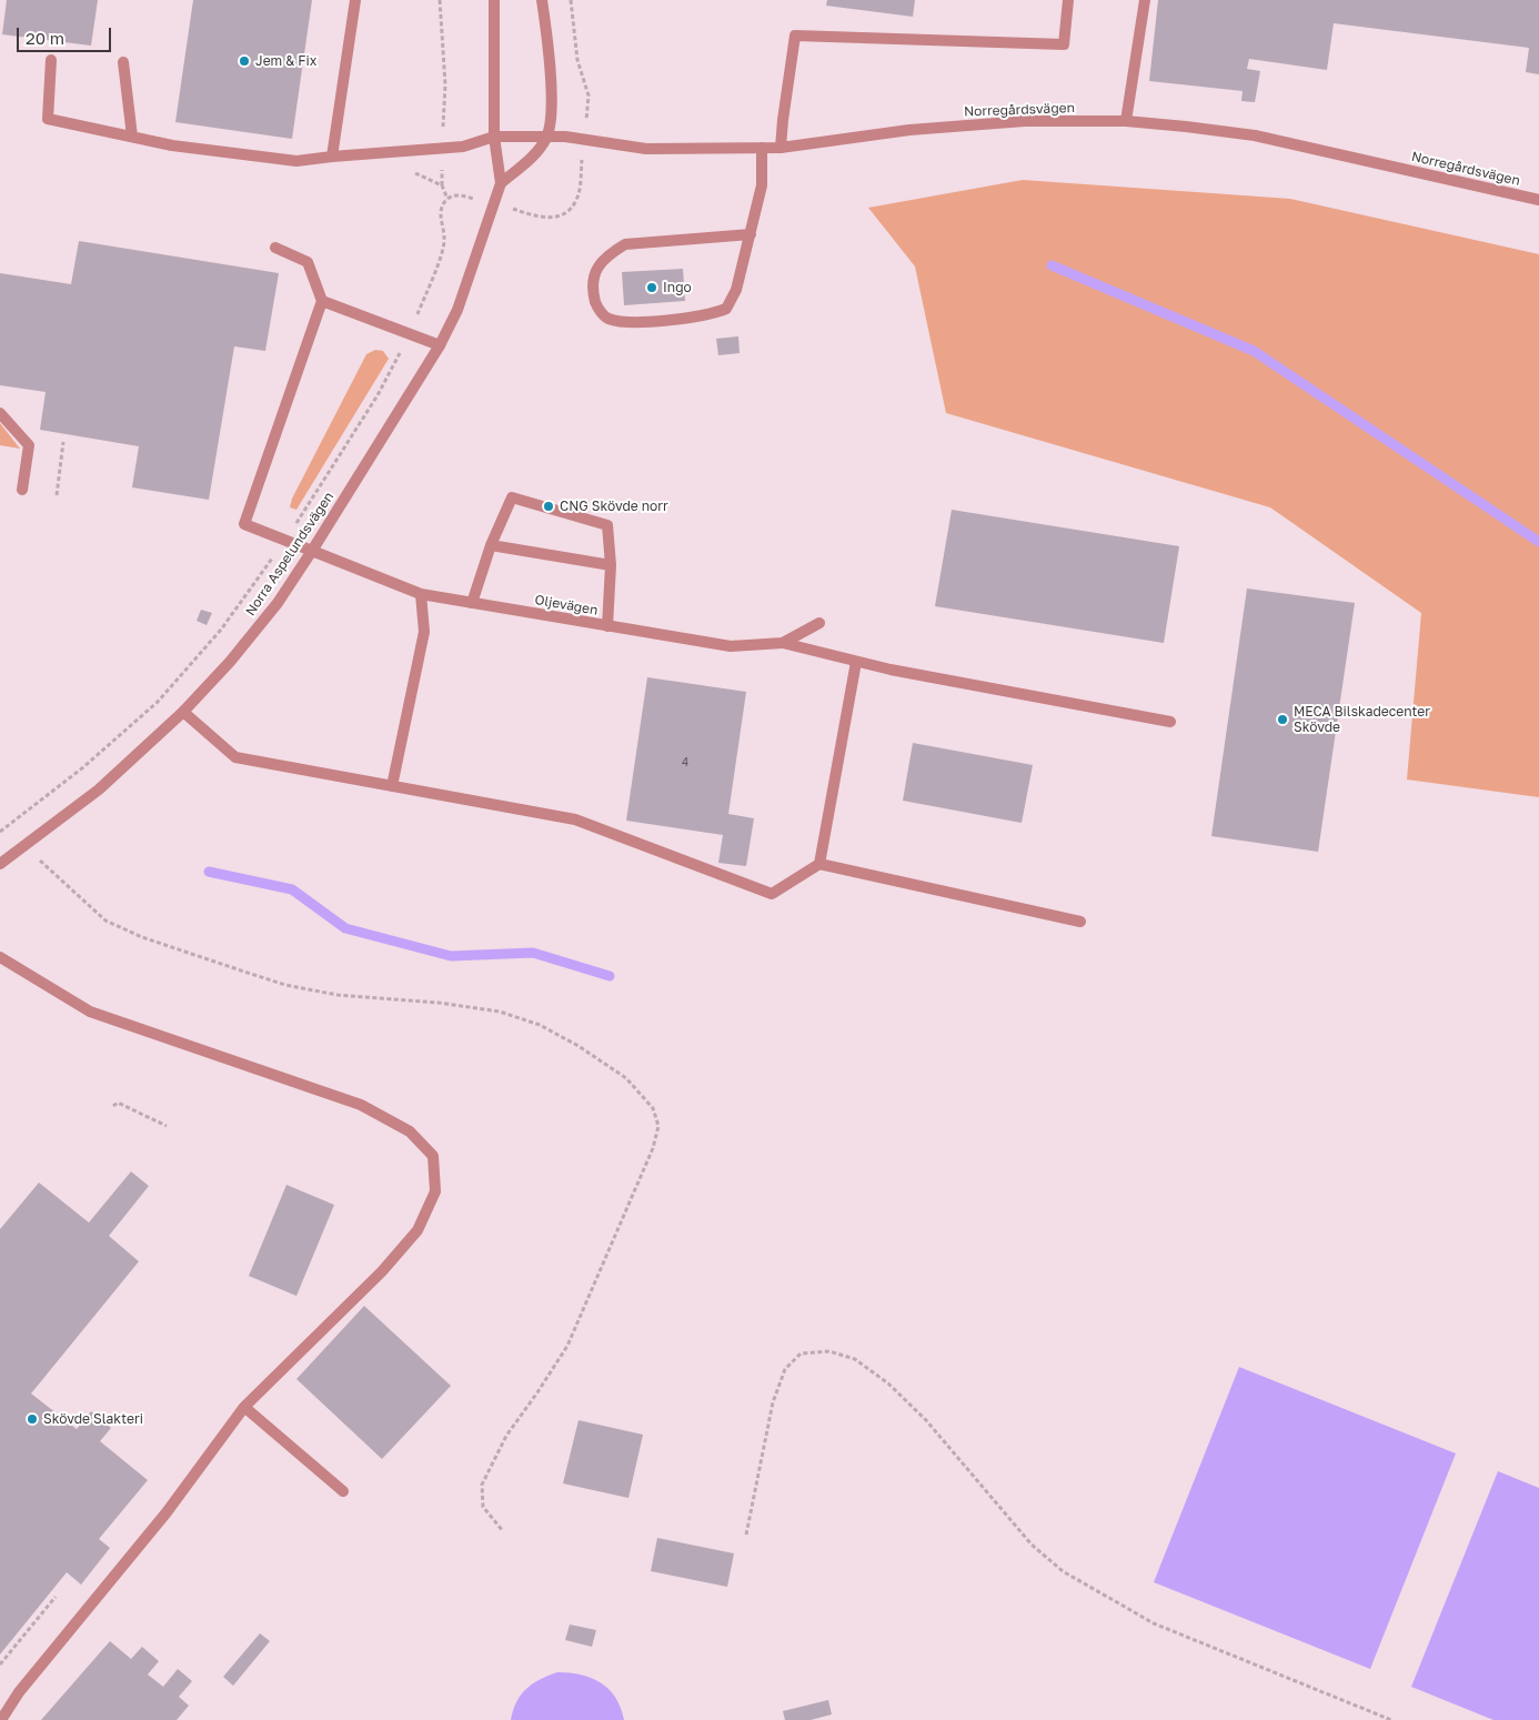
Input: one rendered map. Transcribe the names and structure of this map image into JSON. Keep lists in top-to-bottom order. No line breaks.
{"streets":{"street":["Norregårdsvägen","Norra Aspelundsvägen","Oljevägen"]},"crossings":[["Norregårdsvägen","Norra Aspelundsvägen"],["Norra Aspelundsvägen","Oljevägen"]],"places":["Jem & Fix","Ingo","CNG Skövde norr","MECA Bilskadecenter Skövde","Skövde Slakteri"],"house_numbers":["4"],"scale_bar":"20 m"}
